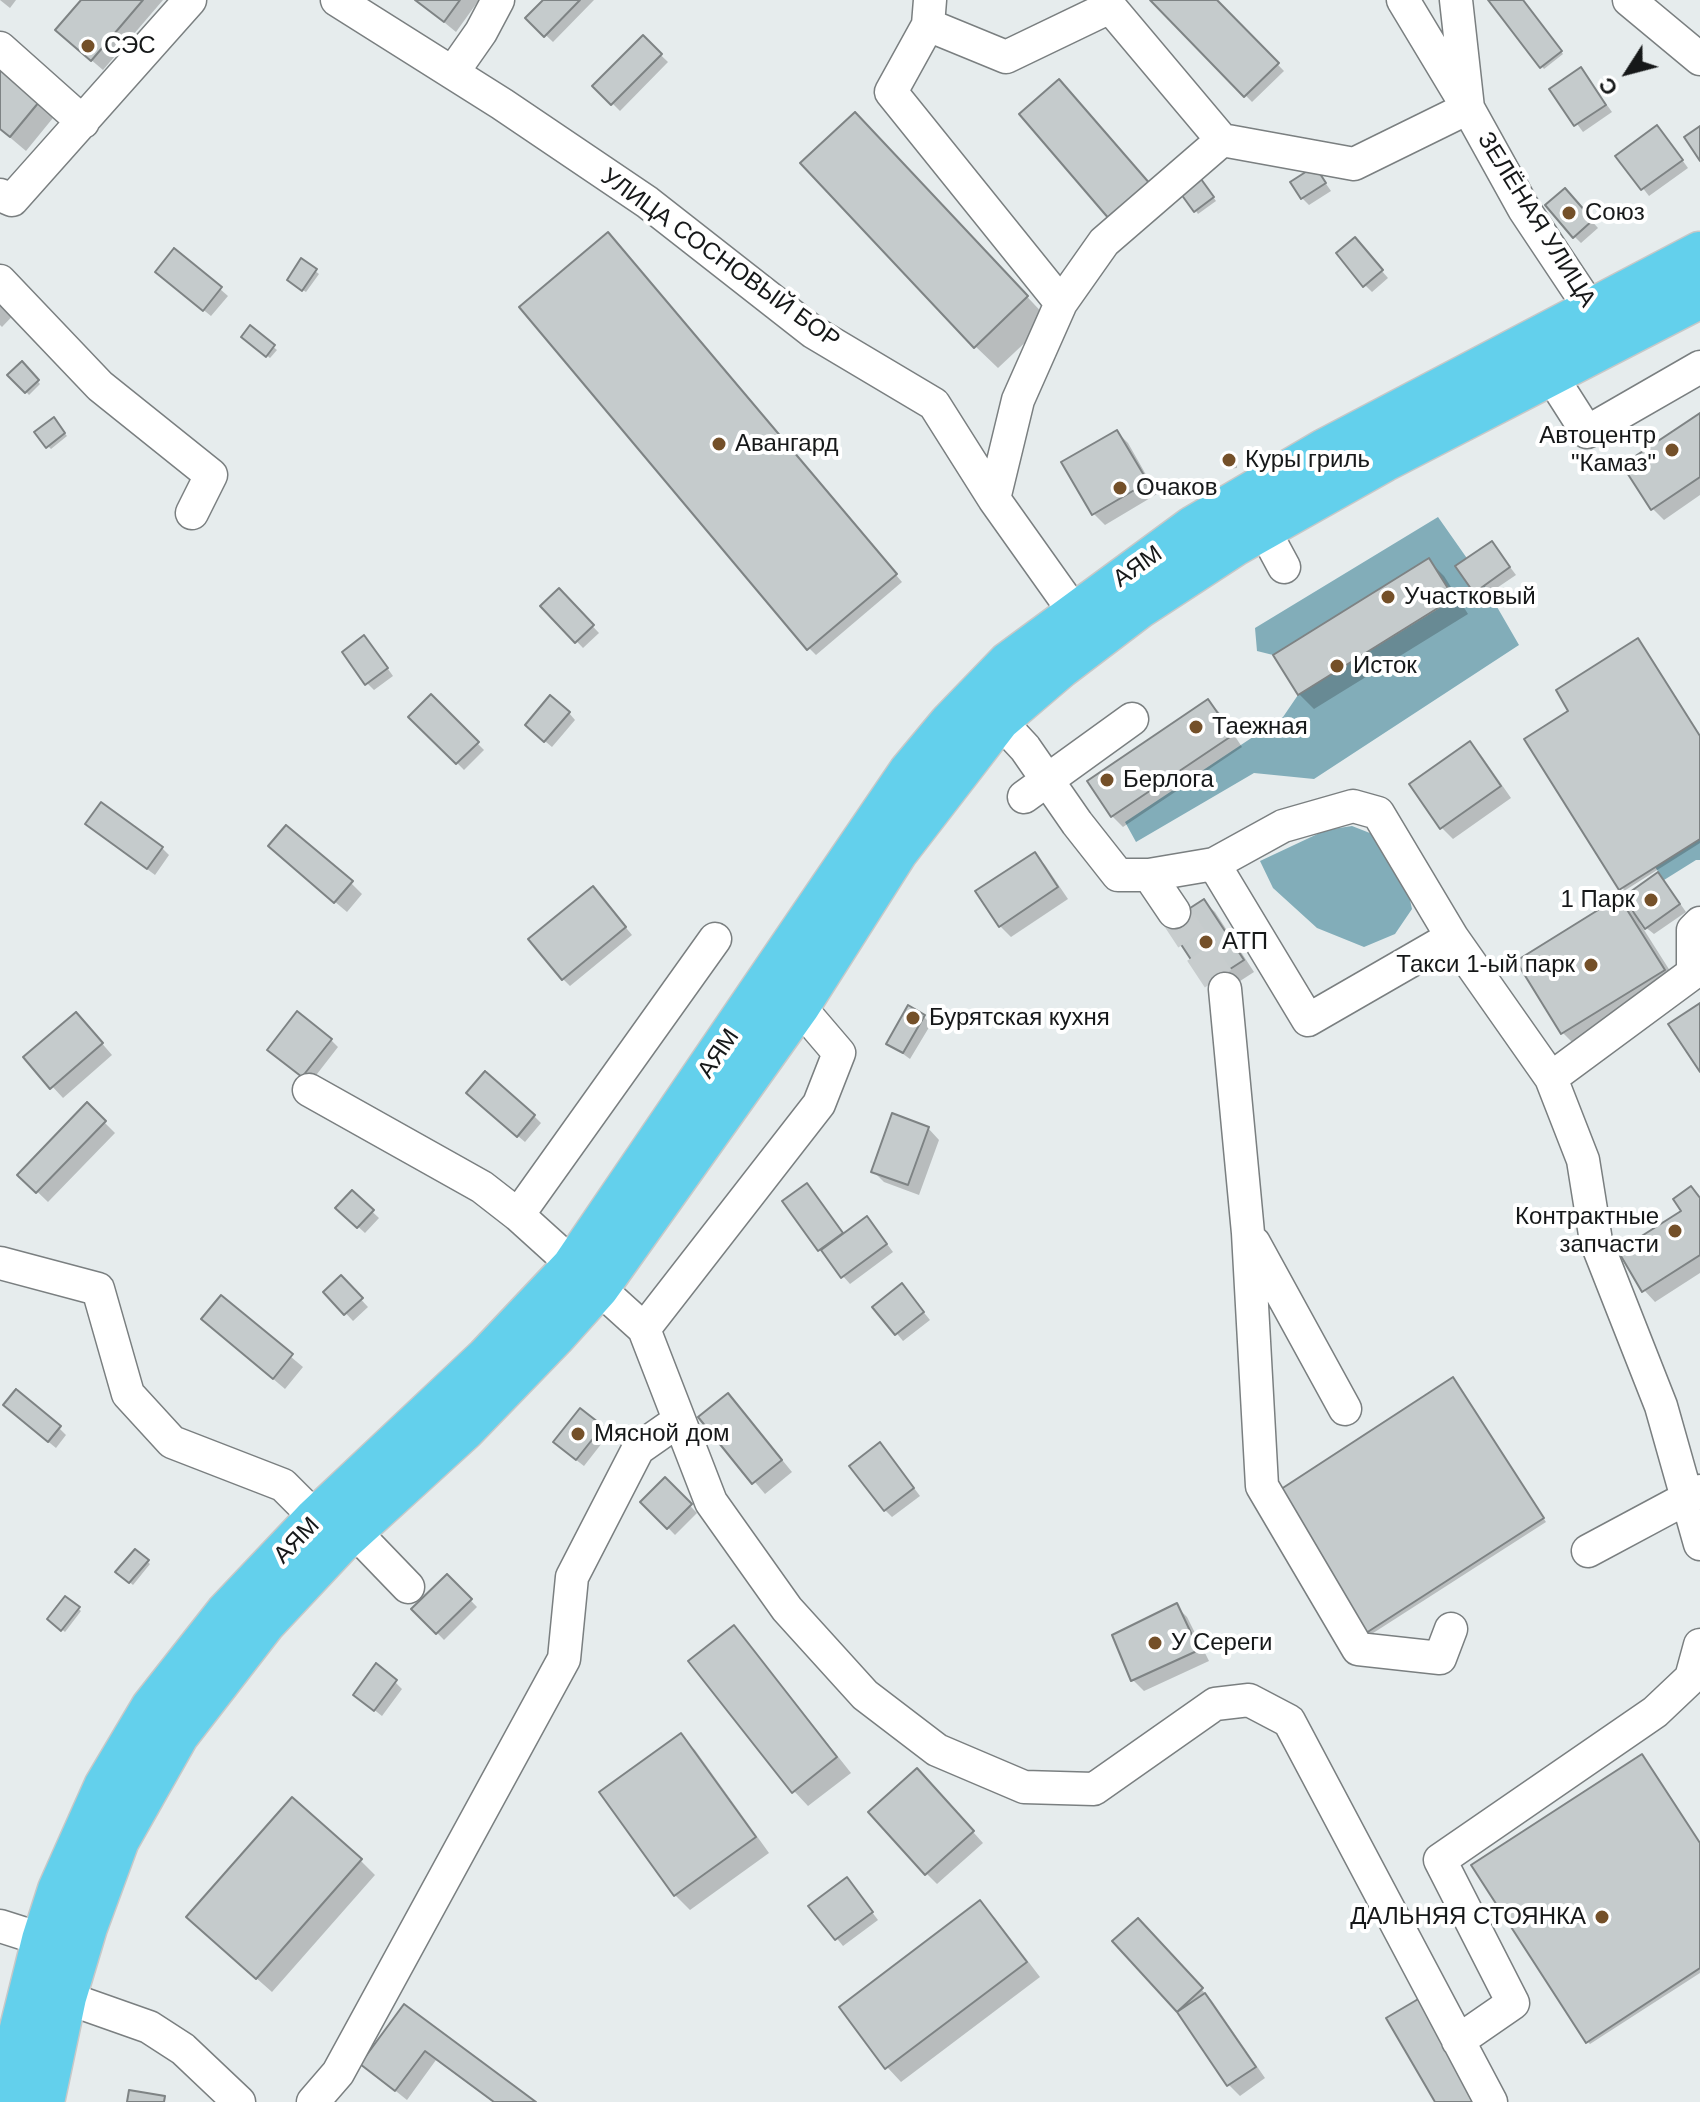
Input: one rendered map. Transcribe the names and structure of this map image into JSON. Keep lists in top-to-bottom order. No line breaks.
{"streets":{"highway":["АЯМ"],"street":["ЗЕЛЁНАЯ УЛИЦА","УЛИЦА СОСНОВЫЙ БОР"]},"crossings":[["ЗЕЛЁНАЯ УЛИЦА","АЯМ"],["УЛИЦА СОСНОВЫЙ БОР","АЯМ"]],"places":["СЭС","Союз","Авангард","Автоцентр \"Камаз\"","Куры гриль","Очаков","Участковый","Исток","Таежная","Берлога","1 Парк","АТП","Такси 1-ый парк","Бурятская кухня","Контрактные запчасти","Мясной дом","У Сереги","ДАЛЬНЯЯ СТОЯНКА"],"north":"bottom left"}
